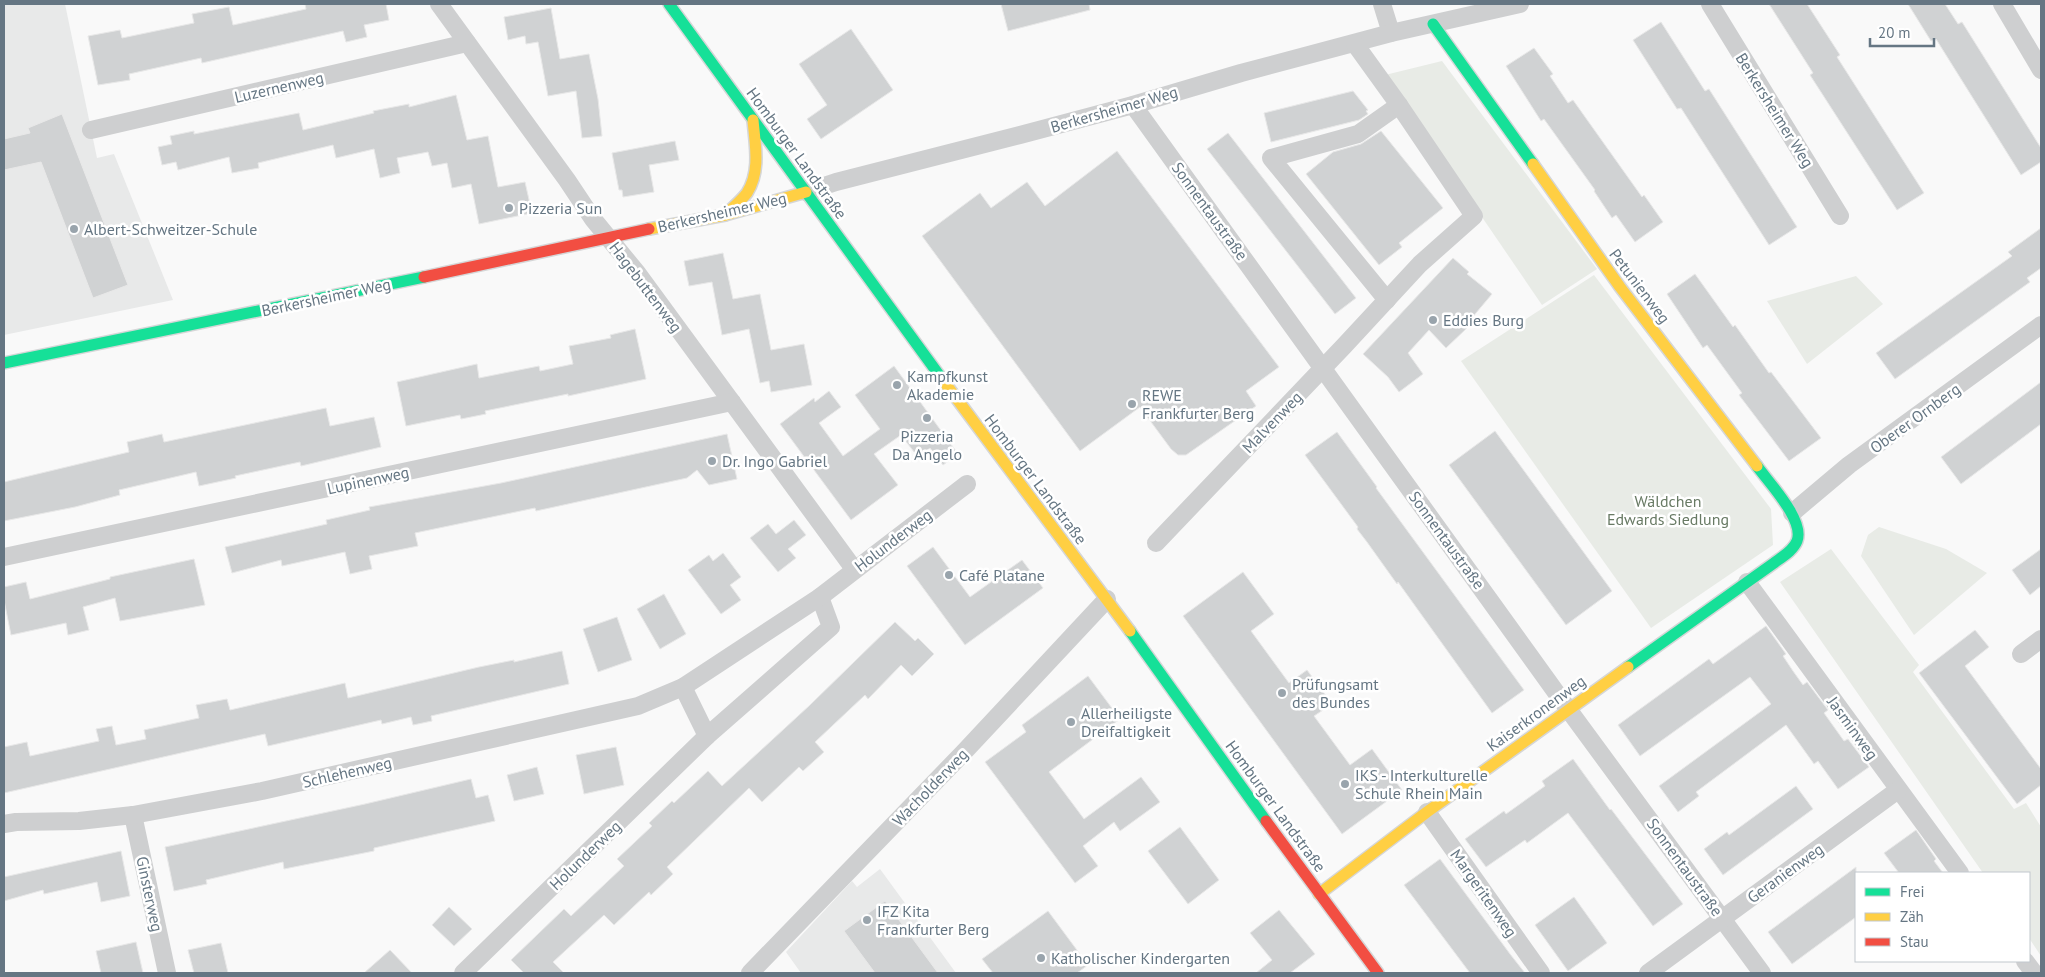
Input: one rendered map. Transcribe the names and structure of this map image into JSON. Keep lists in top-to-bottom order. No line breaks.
{"streets":{"street":["Luzernenweg","Berkersheimer Weg","Homburger Landstraße","Sonnentaustraße","Petunienweg","Hagebuttenweg","Oberer Ornberg","Malvenweg","Lupinenweg","Holunderweg","Kaiserkronenweg","Jasminweg","Schlehenweg","Wacholderweg","Geranienweg","Margeritenweg","Ginsterweg"]},"crossings":[["Luzernenweg","Hagebuttenweg"],["Berkersheimer Weg","Homburger Landstraße"],["Berkersheimer Weg","Sonnentaustraße"],["Berkersheimer Weg","Petunienweg"],["Berkersheimer Weg","Hagebuttenweg"],["Berkersheimer Weg","Malvenweg"],["Homburger Landstraße","Kaiserkronenweg"],["Homburger Landstraße","Wacholderweg"],["Sonnentaustraße","Malvenweg"],["Sonnentaustraße","Kaiserkronenweg"],["Sonnentaustraße","Geranienweg"],["Petunienweg","Oberer Ornberg"],["Petunienweg","Kaiserkronenweg"],["Hagebuttenweg","Lupinenweg"],["Hagebuttenweg","Holunderweg"],["Holunderweg","Schlehenweg"],["Kaiserkronenweg","Jasminweg"],["Kaiserkronenweg","Margeritenweg"],["Jasminweg","Geranienweg"],["Schlehenweg","Ginsterweg"]],"parks":["Wäldchen Edwards Siedlung"],"places":["Pizzeria Sun","Albert-Schweitzer-Schule","Eddies Burg","Kampfkunst Akademie","REWE Frankfurter Berg","Pizzeria Da Angelo","Dr. Ingo Gabriel","Café Platane","Prüfungsamt des Bundes","Allerheiligste Dreifaltigkeit","IKS - Interkulturelle Schule Rhein Main","IFZ Kita Frankfurter Berg","Katholischer Kindergarten"],"legend":["Frei","Zäh","Stau"],"scale_bar":"20 m"}
